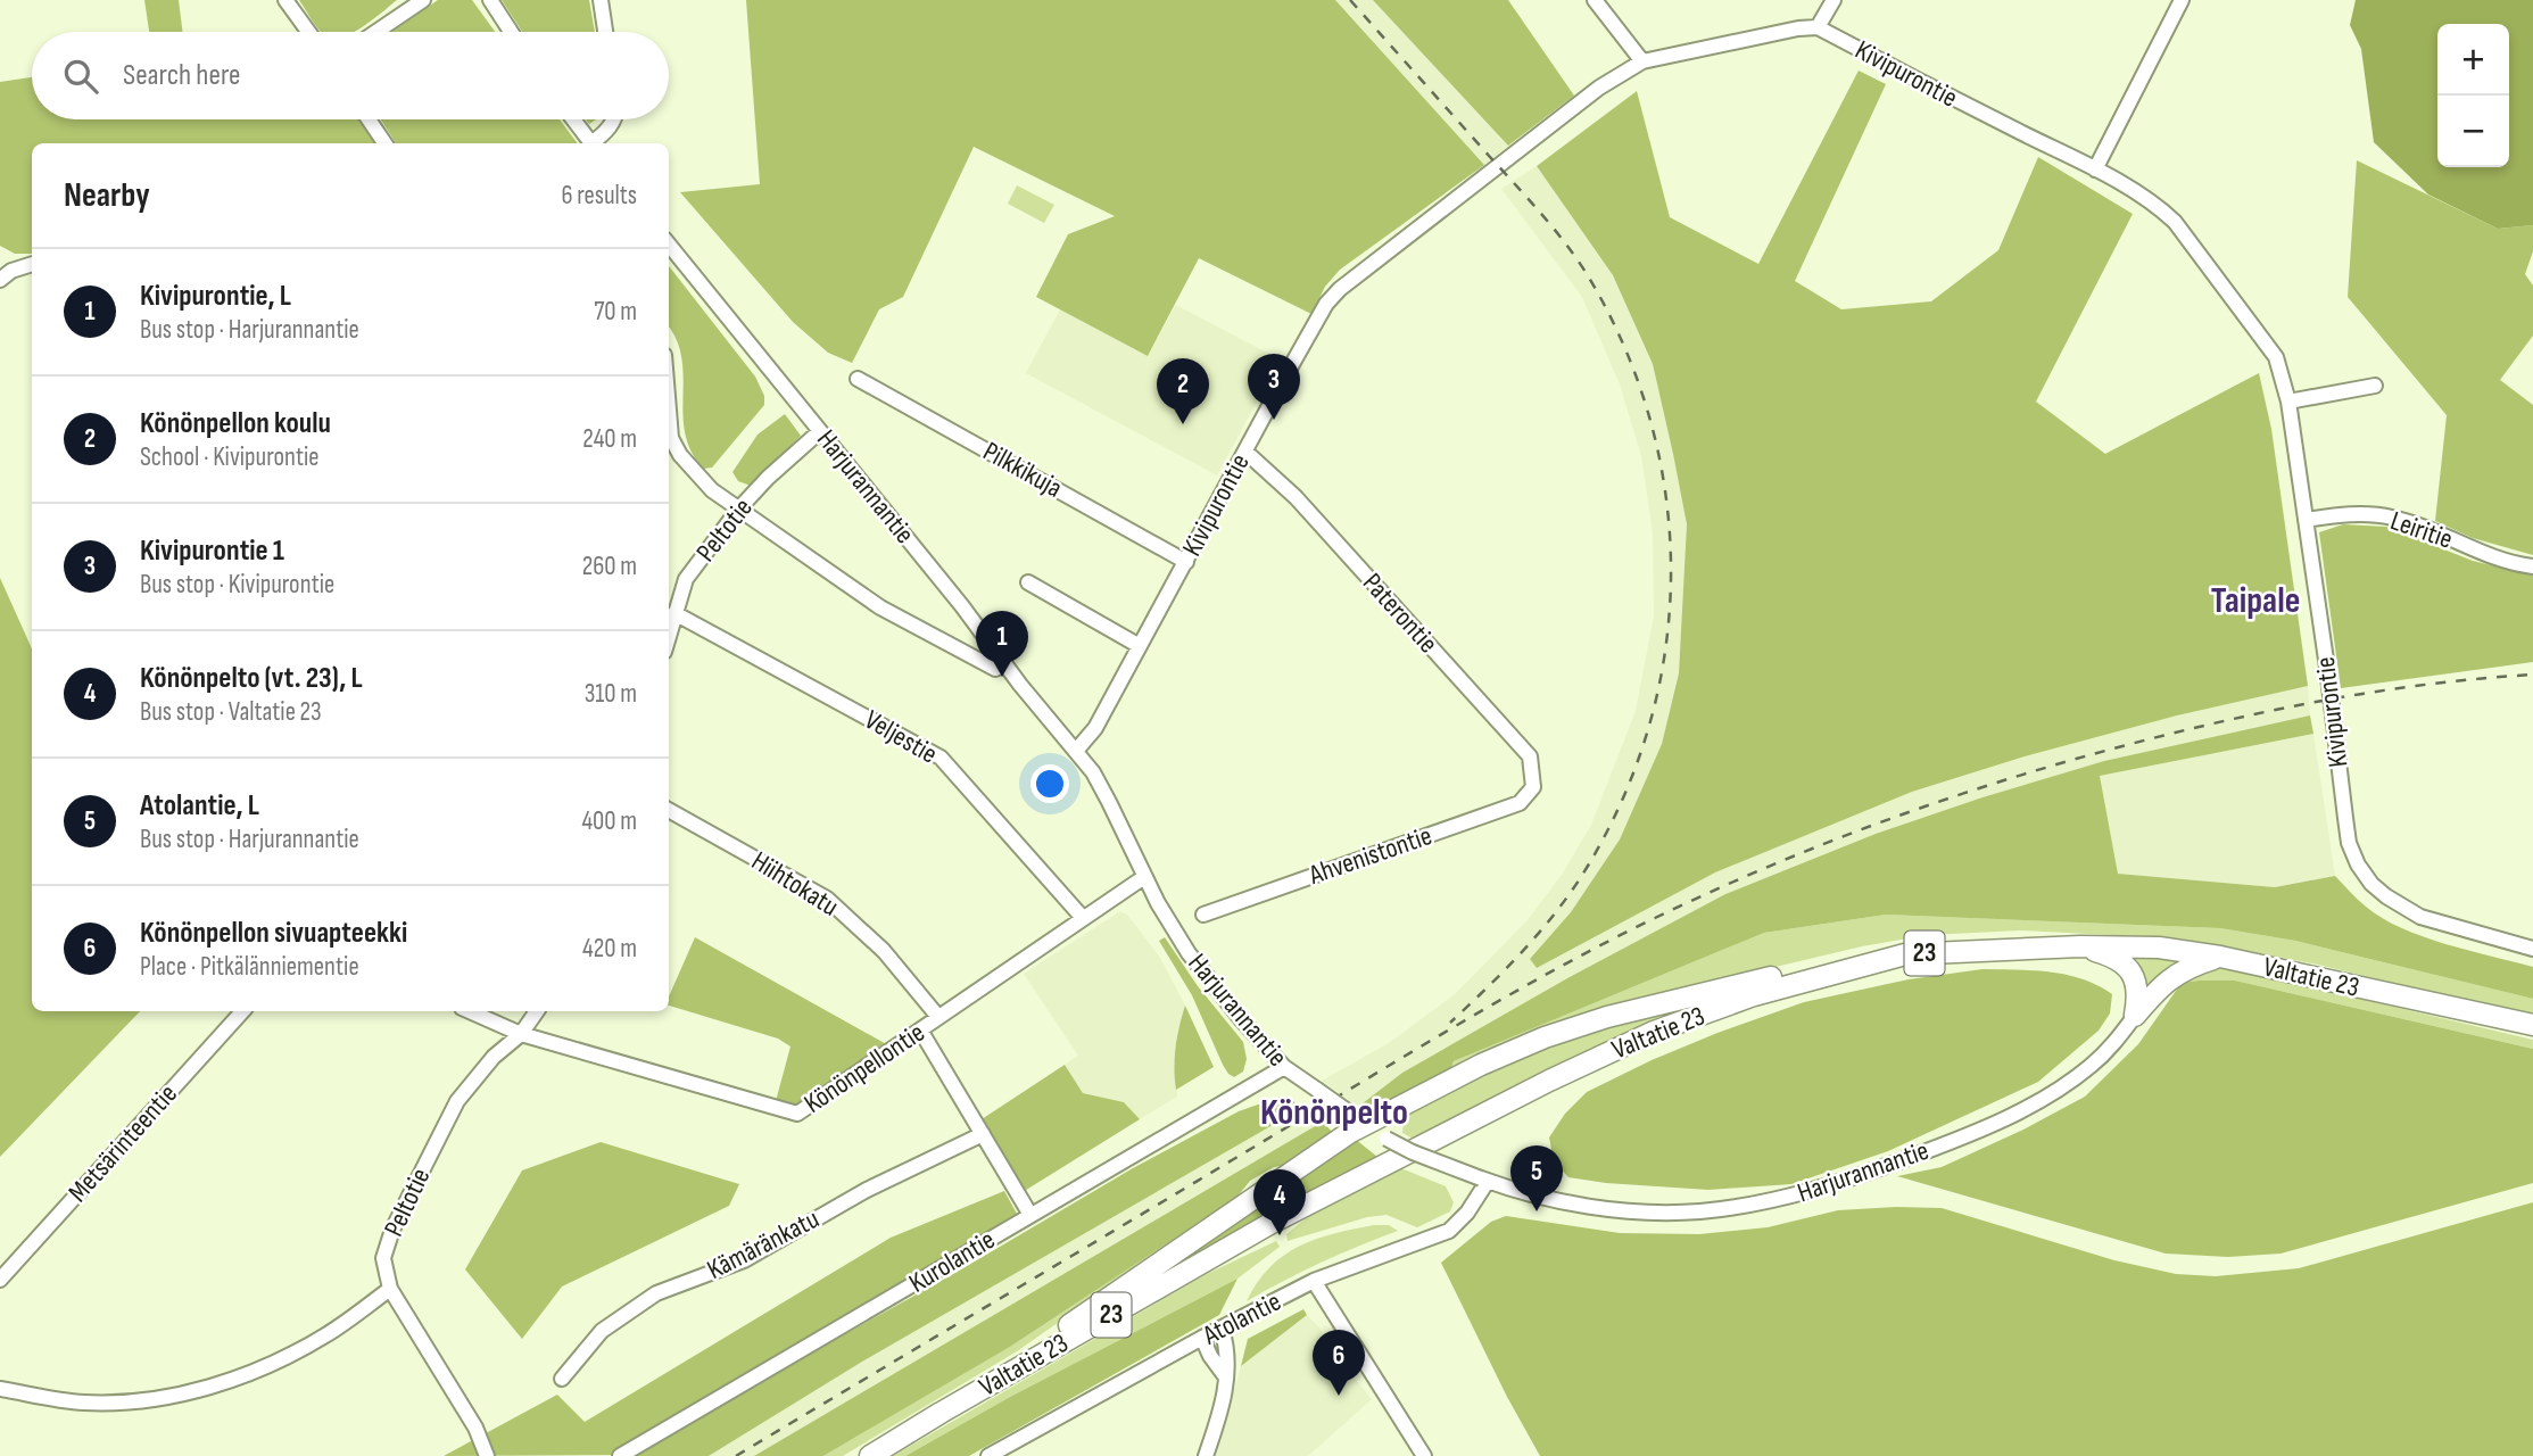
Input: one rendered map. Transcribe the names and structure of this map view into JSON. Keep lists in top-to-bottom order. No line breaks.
{"streets":{"highway":["23","Valtatie 23"],"street":["Kivipurontie","Pilkkikuja","Harjurannantie","Peltotie","Leiritie","Paterontie","Veljestie","Ahvenistontie","Hiihtokatu","Könönpellontie","Metsärinteentie","Kämäränkatu","Kurolantie","Atolantie"]},"crossings":[["Kivipurontie","Pilkkikuja"],["Kivipurontie","Harjurannantie"],["Kivipurontie","Leiritie"],["Kivipurontie","Paterontie"],["Harjurannantie","Peltotie"],["Harjurannantie","Könönpellontie"],["Harjurannantie","Kurolantie"],["Harjurannantie","Atolantie"],["Peltotie","Veljestie"],["Peltotie","Könönpellontie"],["Paterontie","Ahvenistontie"],["Veljestie","Könönpellontie"],["Hiihtokatu","Könönpellontie"]],"districts":["Taipale","Könönpelto"],"page":{"map_buttons":["+","−"],"search":"Search here","heading":["Nearby","6 results"],"list":[{"mark":"1","name":"Kivipurontie, L","note":"Bus stop · Harjurannantie","value":"70 m"},{"mark":"2","name":"Könönpellon koulu","note":"School · Kivipurontie","value":"240 m"},{"mark":"3","name":"Kivipurontie 1","note":"Bus stop · Kivipurontie","value":"260 m"},{"mark":"4","name":"Könönpelto (vt. 23), L","note":"Bus stop · Valtatie 23","value":"310 m"},{"mark":"5","name":"Atolantie, L","note":"Bus stop · Harjurannantie","value":"400 m"},{"mark":"6","name":"Könönpellon sivuapteekki","note":"Place · Pitkälänniementie","value":"420 m"}],"pins":["3","2","1","5","4","6"]}}
